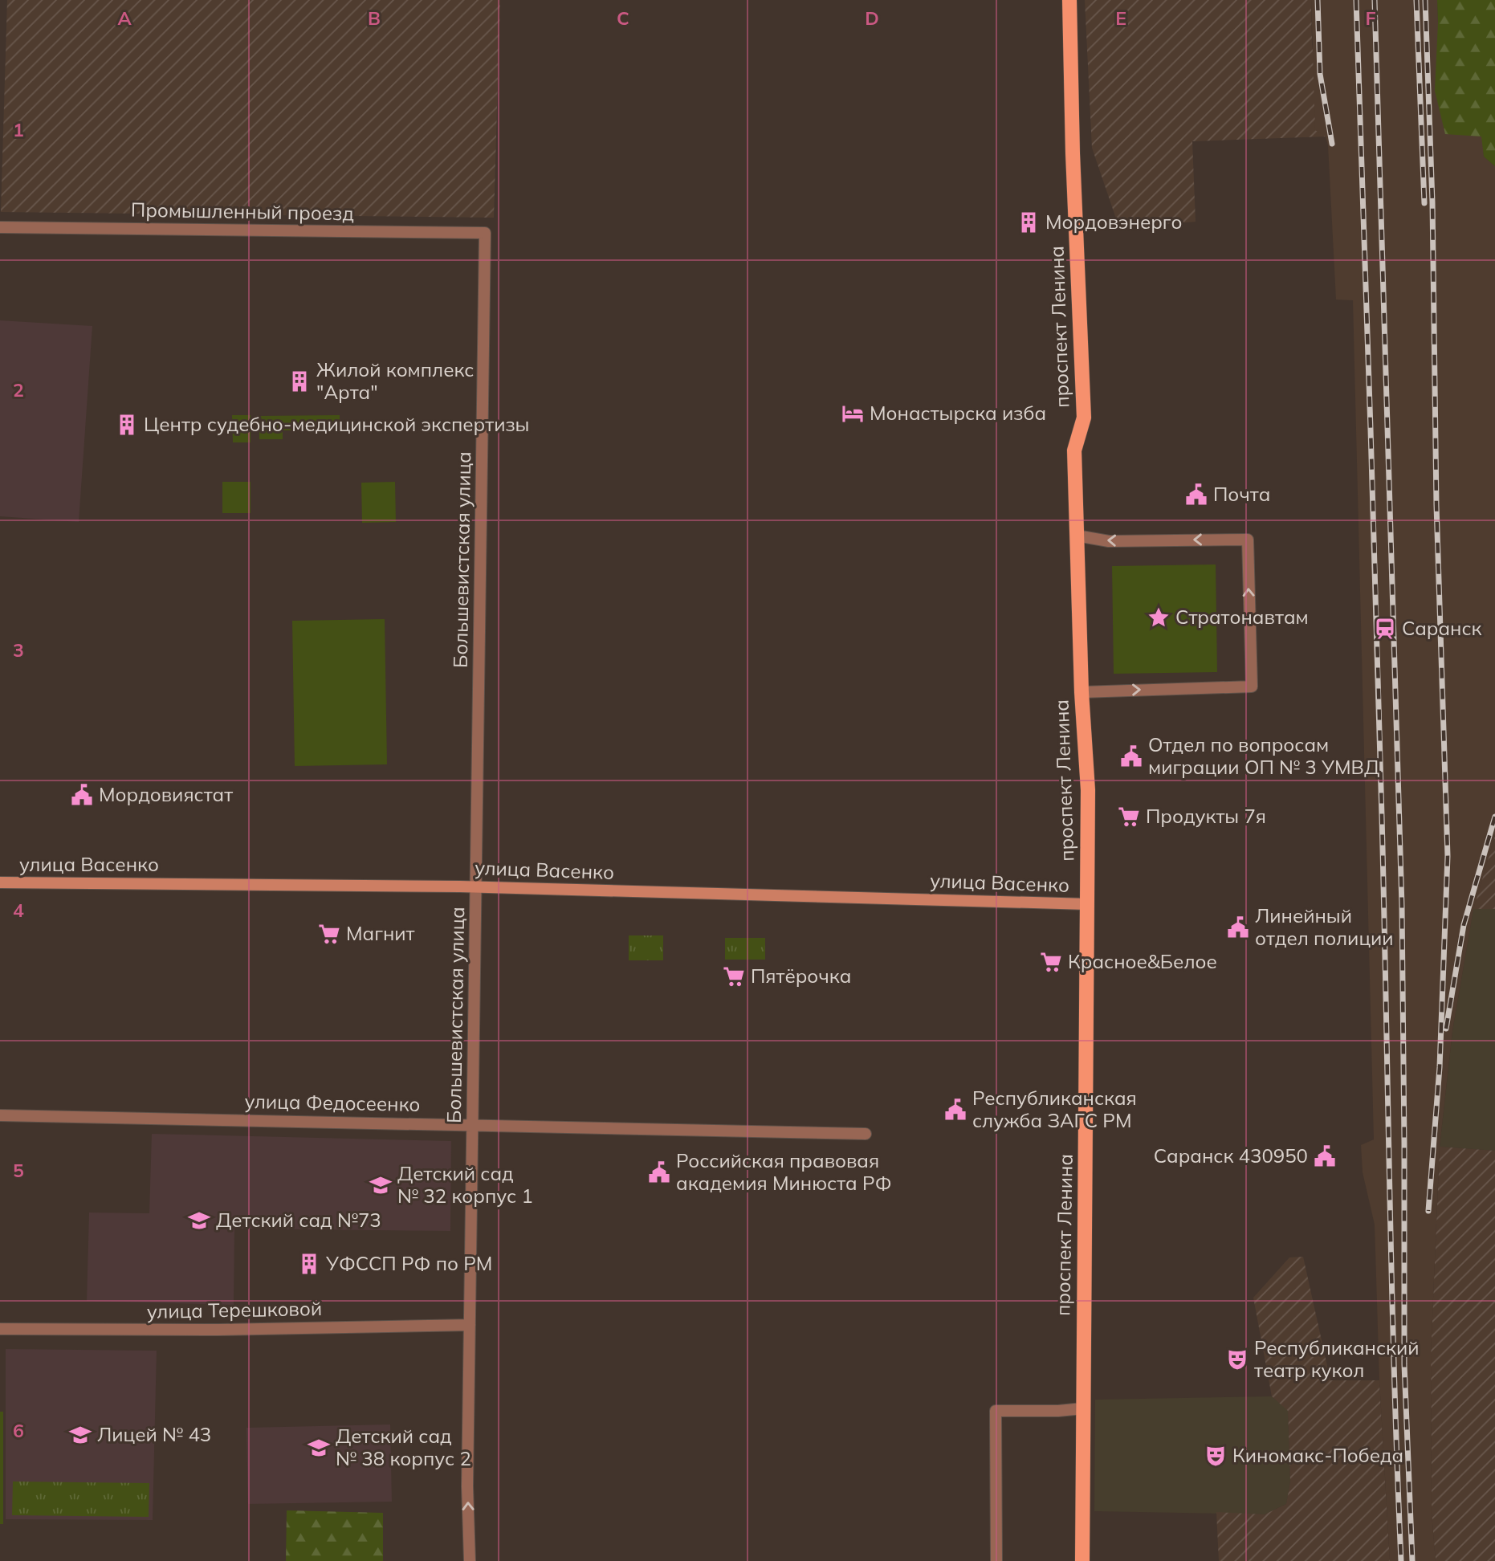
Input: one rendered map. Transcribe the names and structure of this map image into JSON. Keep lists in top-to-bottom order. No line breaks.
{"streets":{"main road":["проспект Ленина","улица Васенко"],"street":["Промышленный проезд","Большевистская улица","улица Федосеенко","улица Терешковой"]},"crossings":[["Промышленный проезд","Большевистская улица"],["проспект Ленина","улица Васенко"],["Большевистская улица","улица Васенко"],["Большевистская улица","улица Федосеенко"],["Большевистская улица","улица Терешковой"]],"places":{"building":["Мордовэнерго","Жилой комплекс \"Арта\"","Центр судебно-медицинской экспертизы","УФССП РФ по РМ"],"hotel":["Монастырска изба"],"public building":["Почта","Отдел по вопросам миграции ОП № 3 УМВД","Мордовиястат","Линейный отдел полиции","Республиканская служба ЗАГС РМ","Саранск 430950","Российская правовая академия Минюста РФ"],"place":["Стратонавтам"],"station":["Саранск"],"supermarket":["Продукты 7я","Магнит","Красное&Белое","Пятёрочка"],"school or university":["Детский сад № 32 корпус 1","Детский сад №73","Лицей № 43","Детский сад № 38 корпус 2"],"theatre":["Республиканский театр кукол","Киномакс-Победа"]},"grid":{"columns":["A","B","C","D","E","F"],"rows":["1","2","3","4","5","6"]}}
